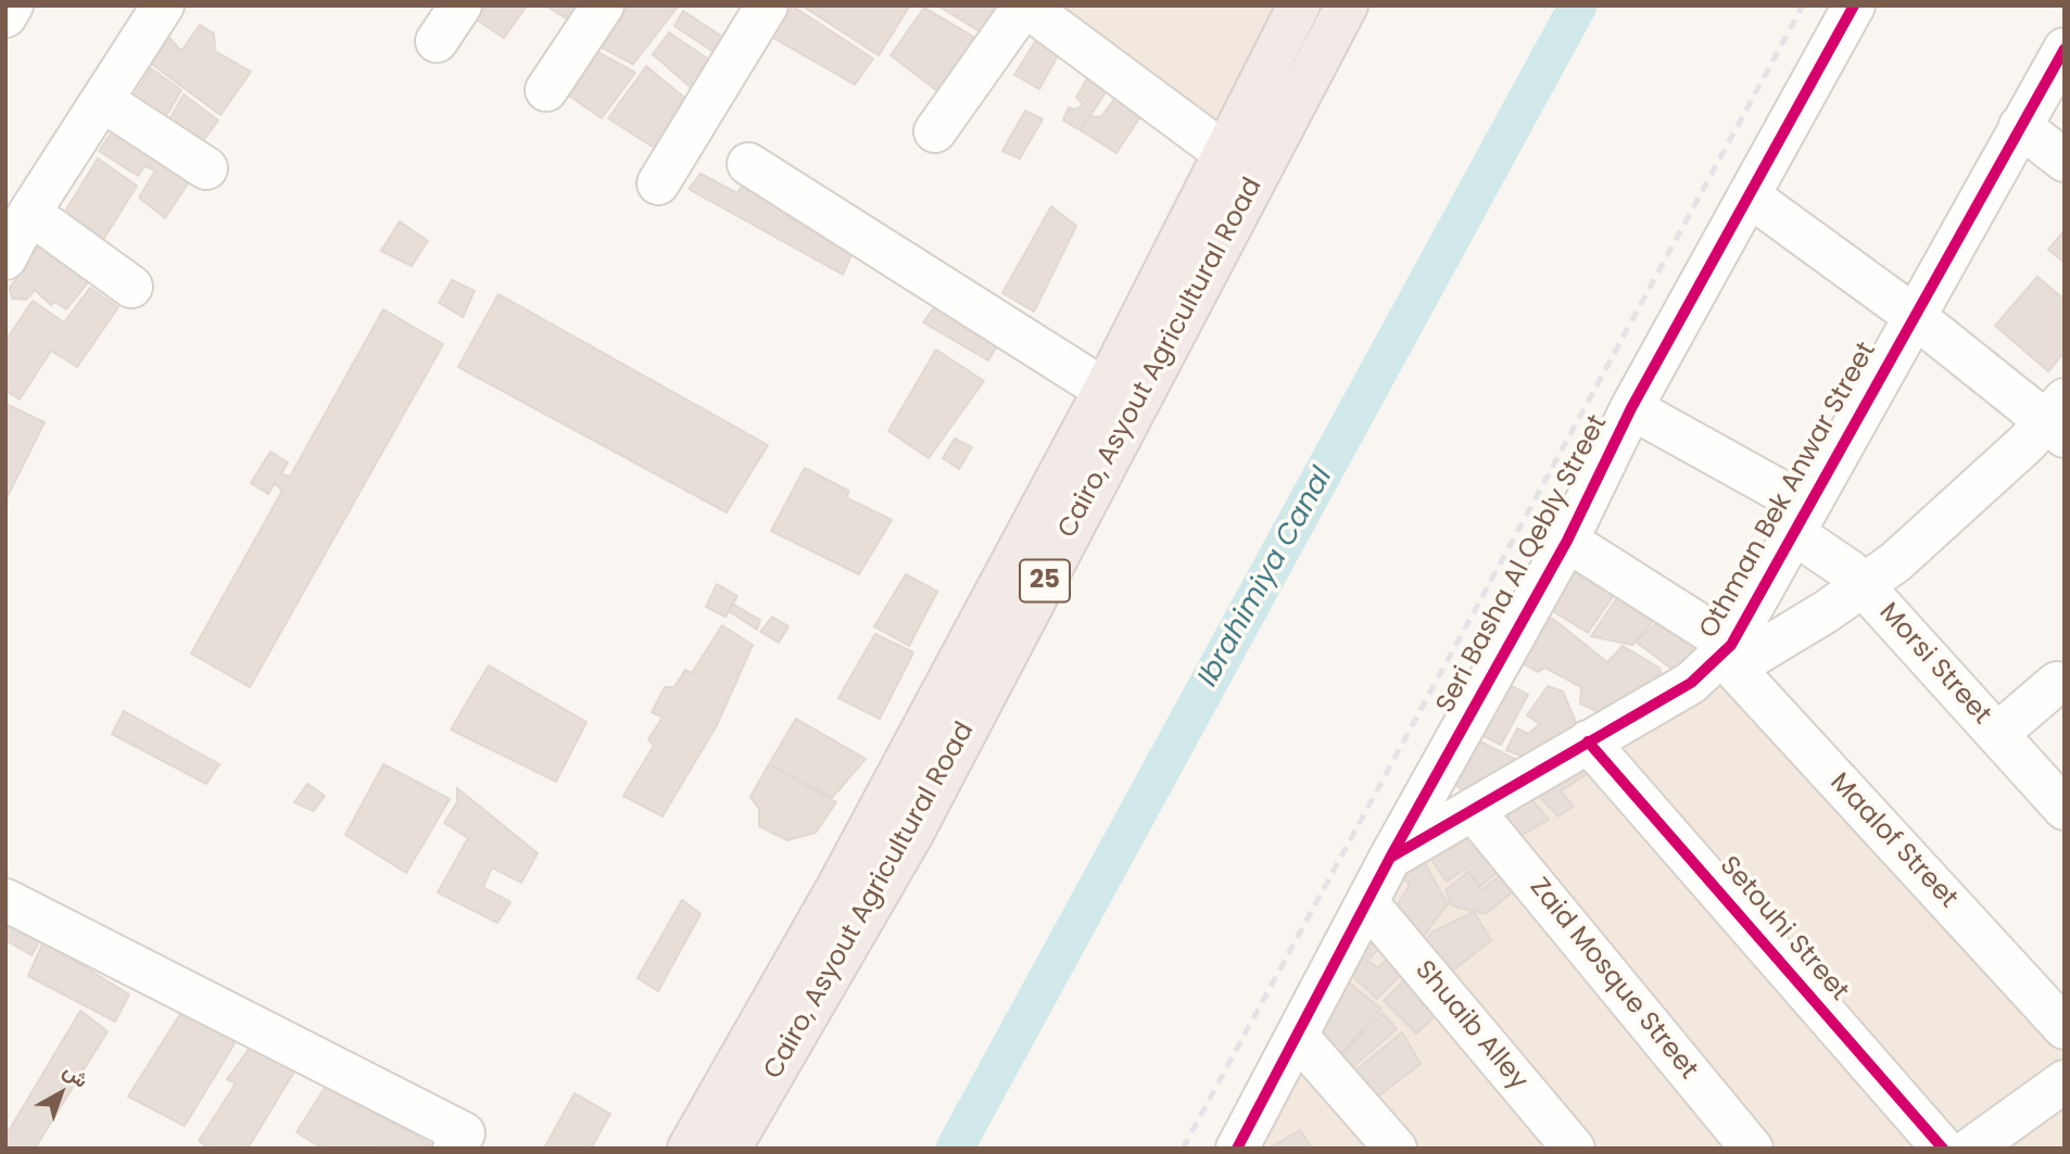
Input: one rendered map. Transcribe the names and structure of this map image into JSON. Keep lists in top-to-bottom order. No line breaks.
{"streets":{"highway":["Cairo, Asyout Agricultural Road","25"],"street":["Othman Bek Anwar Street","Seri Basha Al Qebly Street","Morsi Street","Maalof Street","Setouhi Street","Zaid Mosque Street","Shuaib Alley"]},"crossings":[["Othman Bek Anwar Street","Seri Basha Al Qebly Street"],["Othman Bek Anwar Street","Morsi Street"],["Othman Bek Anwar Street","Maalof Street"],["Othman Bek Anwar Street","Setouhi Street"],["Othman Bek Anwar Street","Zaid Mosque Street"],["Seri Basha Al Qebly Street","Morsi Street"],["Seri Basha Al Qebly Street","Maalof Street"],["Seri Basha Al Qebly Street","Shuaib Alley"]],"water":["Ibrahimiya Canal"],"north":"top right"}
